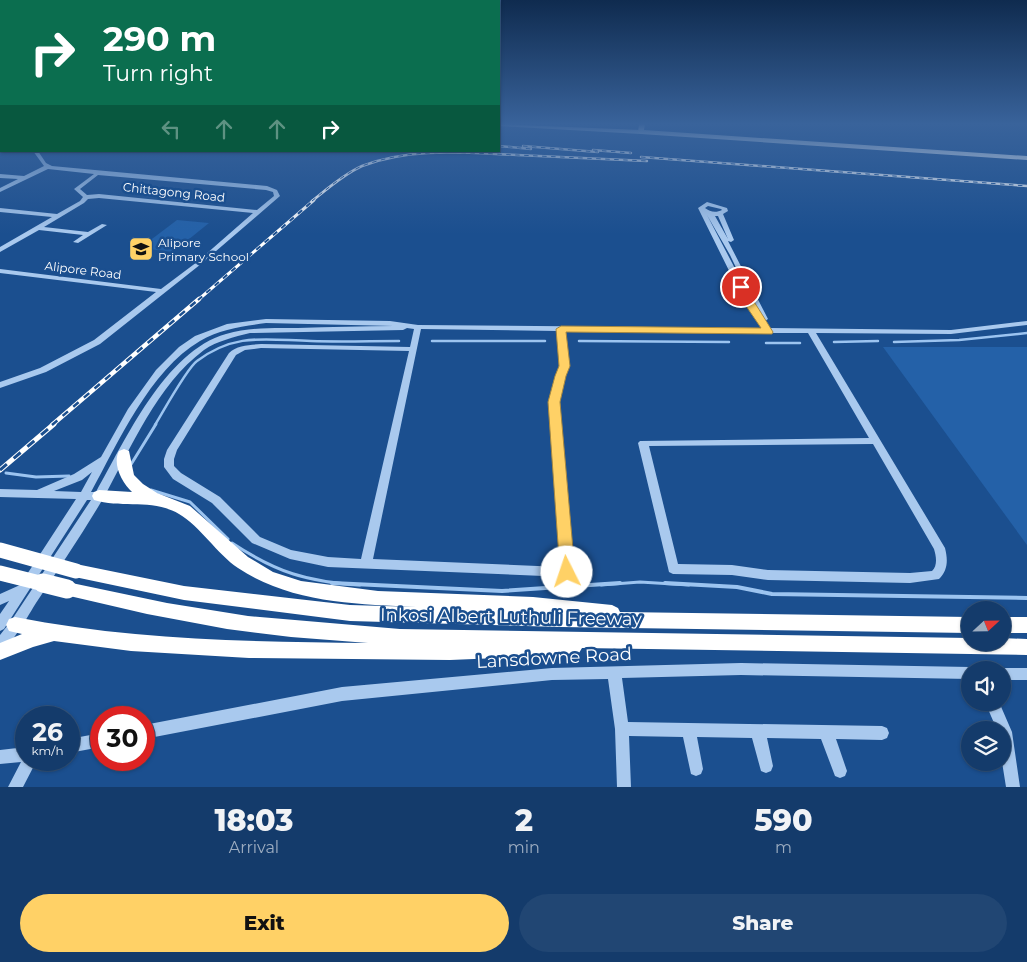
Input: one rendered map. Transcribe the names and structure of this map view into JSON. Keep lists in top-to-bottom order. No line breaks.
{"streets":{"highway":["Inkosi Albert Luthuli Freeway"],"street":["Chittagong Road","Alipore Road","Lansdowne Road"]},"places":{"school or university":["Alipore Primary School"]},"north":"right","page":{"turn":["290 m","Turn right"],"speed":"26 km/h","limit":"30","eta":["18:03","Arrival","2","min","590","m"],"buttons":["Exit","Share"]}}
